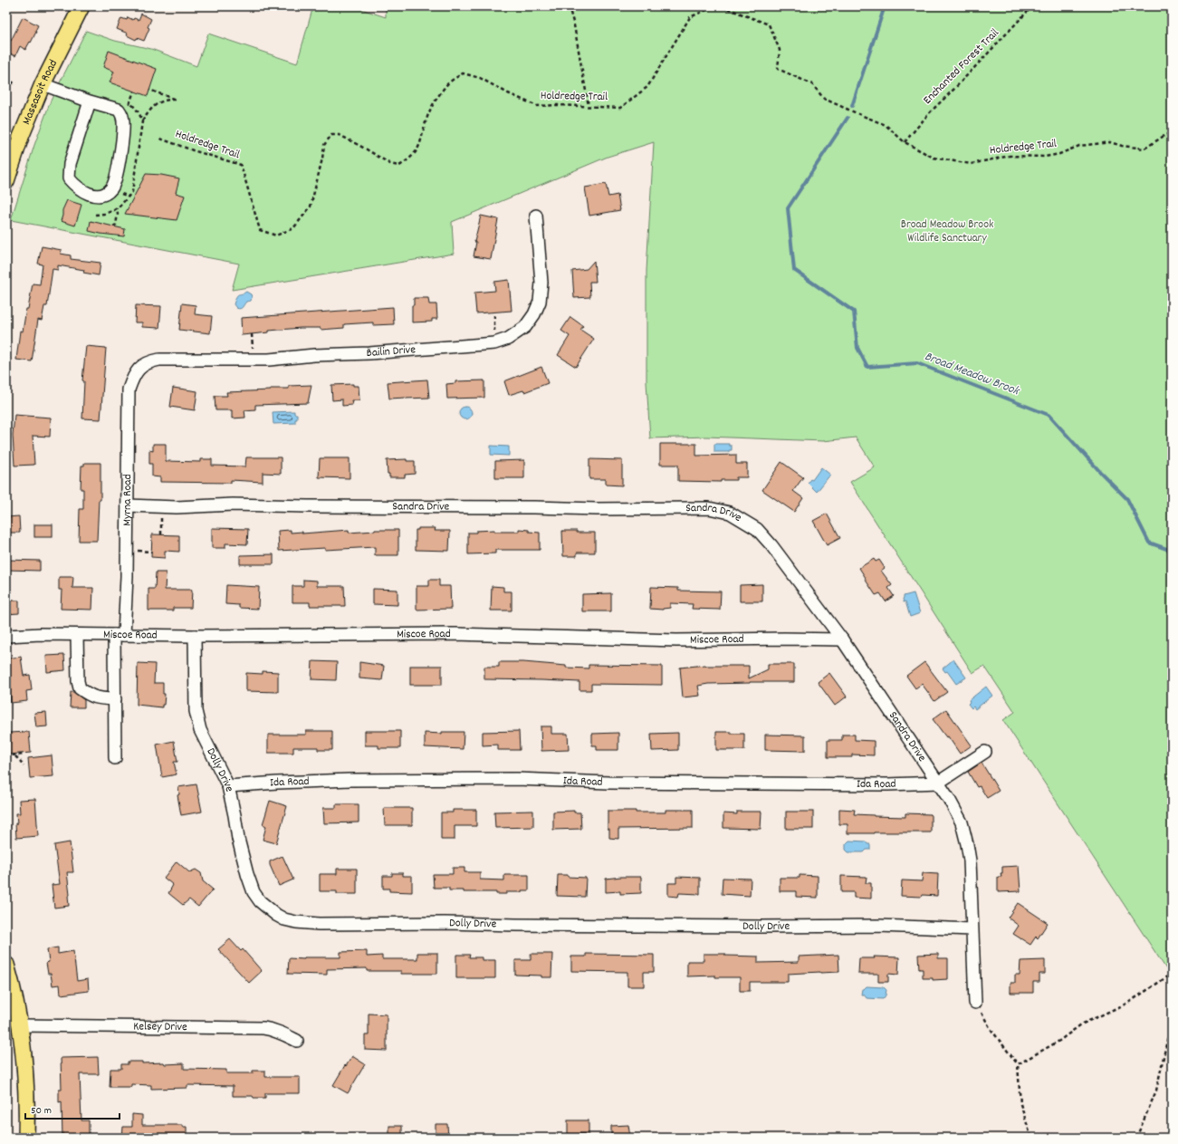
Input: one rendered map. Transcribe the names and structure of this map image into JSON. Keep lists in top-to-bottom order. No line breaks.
{"streets":{"main road":["Massasoit Road"],"street":["Bailin Drive","Myrna Road","Sandra Drive","Miscoe Road","Dolly Drive","Ida Road","Kelsey Drive"],"path":["Enchanted Forest Trail","Holdredge Trail"]},"crossings":[["Enchanted Forest Trail","Holdredge Trail"],["Bailin Drive","Myrna Road"],["Myrna Road","Sandra Drive"],["Myrna Road","Miscoe Road"],["Sandra Drive","Miscoe Road"],["Sandra Drive","Dolly Drive"],["Sandra Drive","Ida Road"],["Miscoe Road","Dolly Drive"],["Dolly Drive","Ida Road"]],"water":["Broad Meadow Brook"],"parks":["Broad Meadow Brook Wildlife Sanctuary"],"scale_bar":"50 m"}
